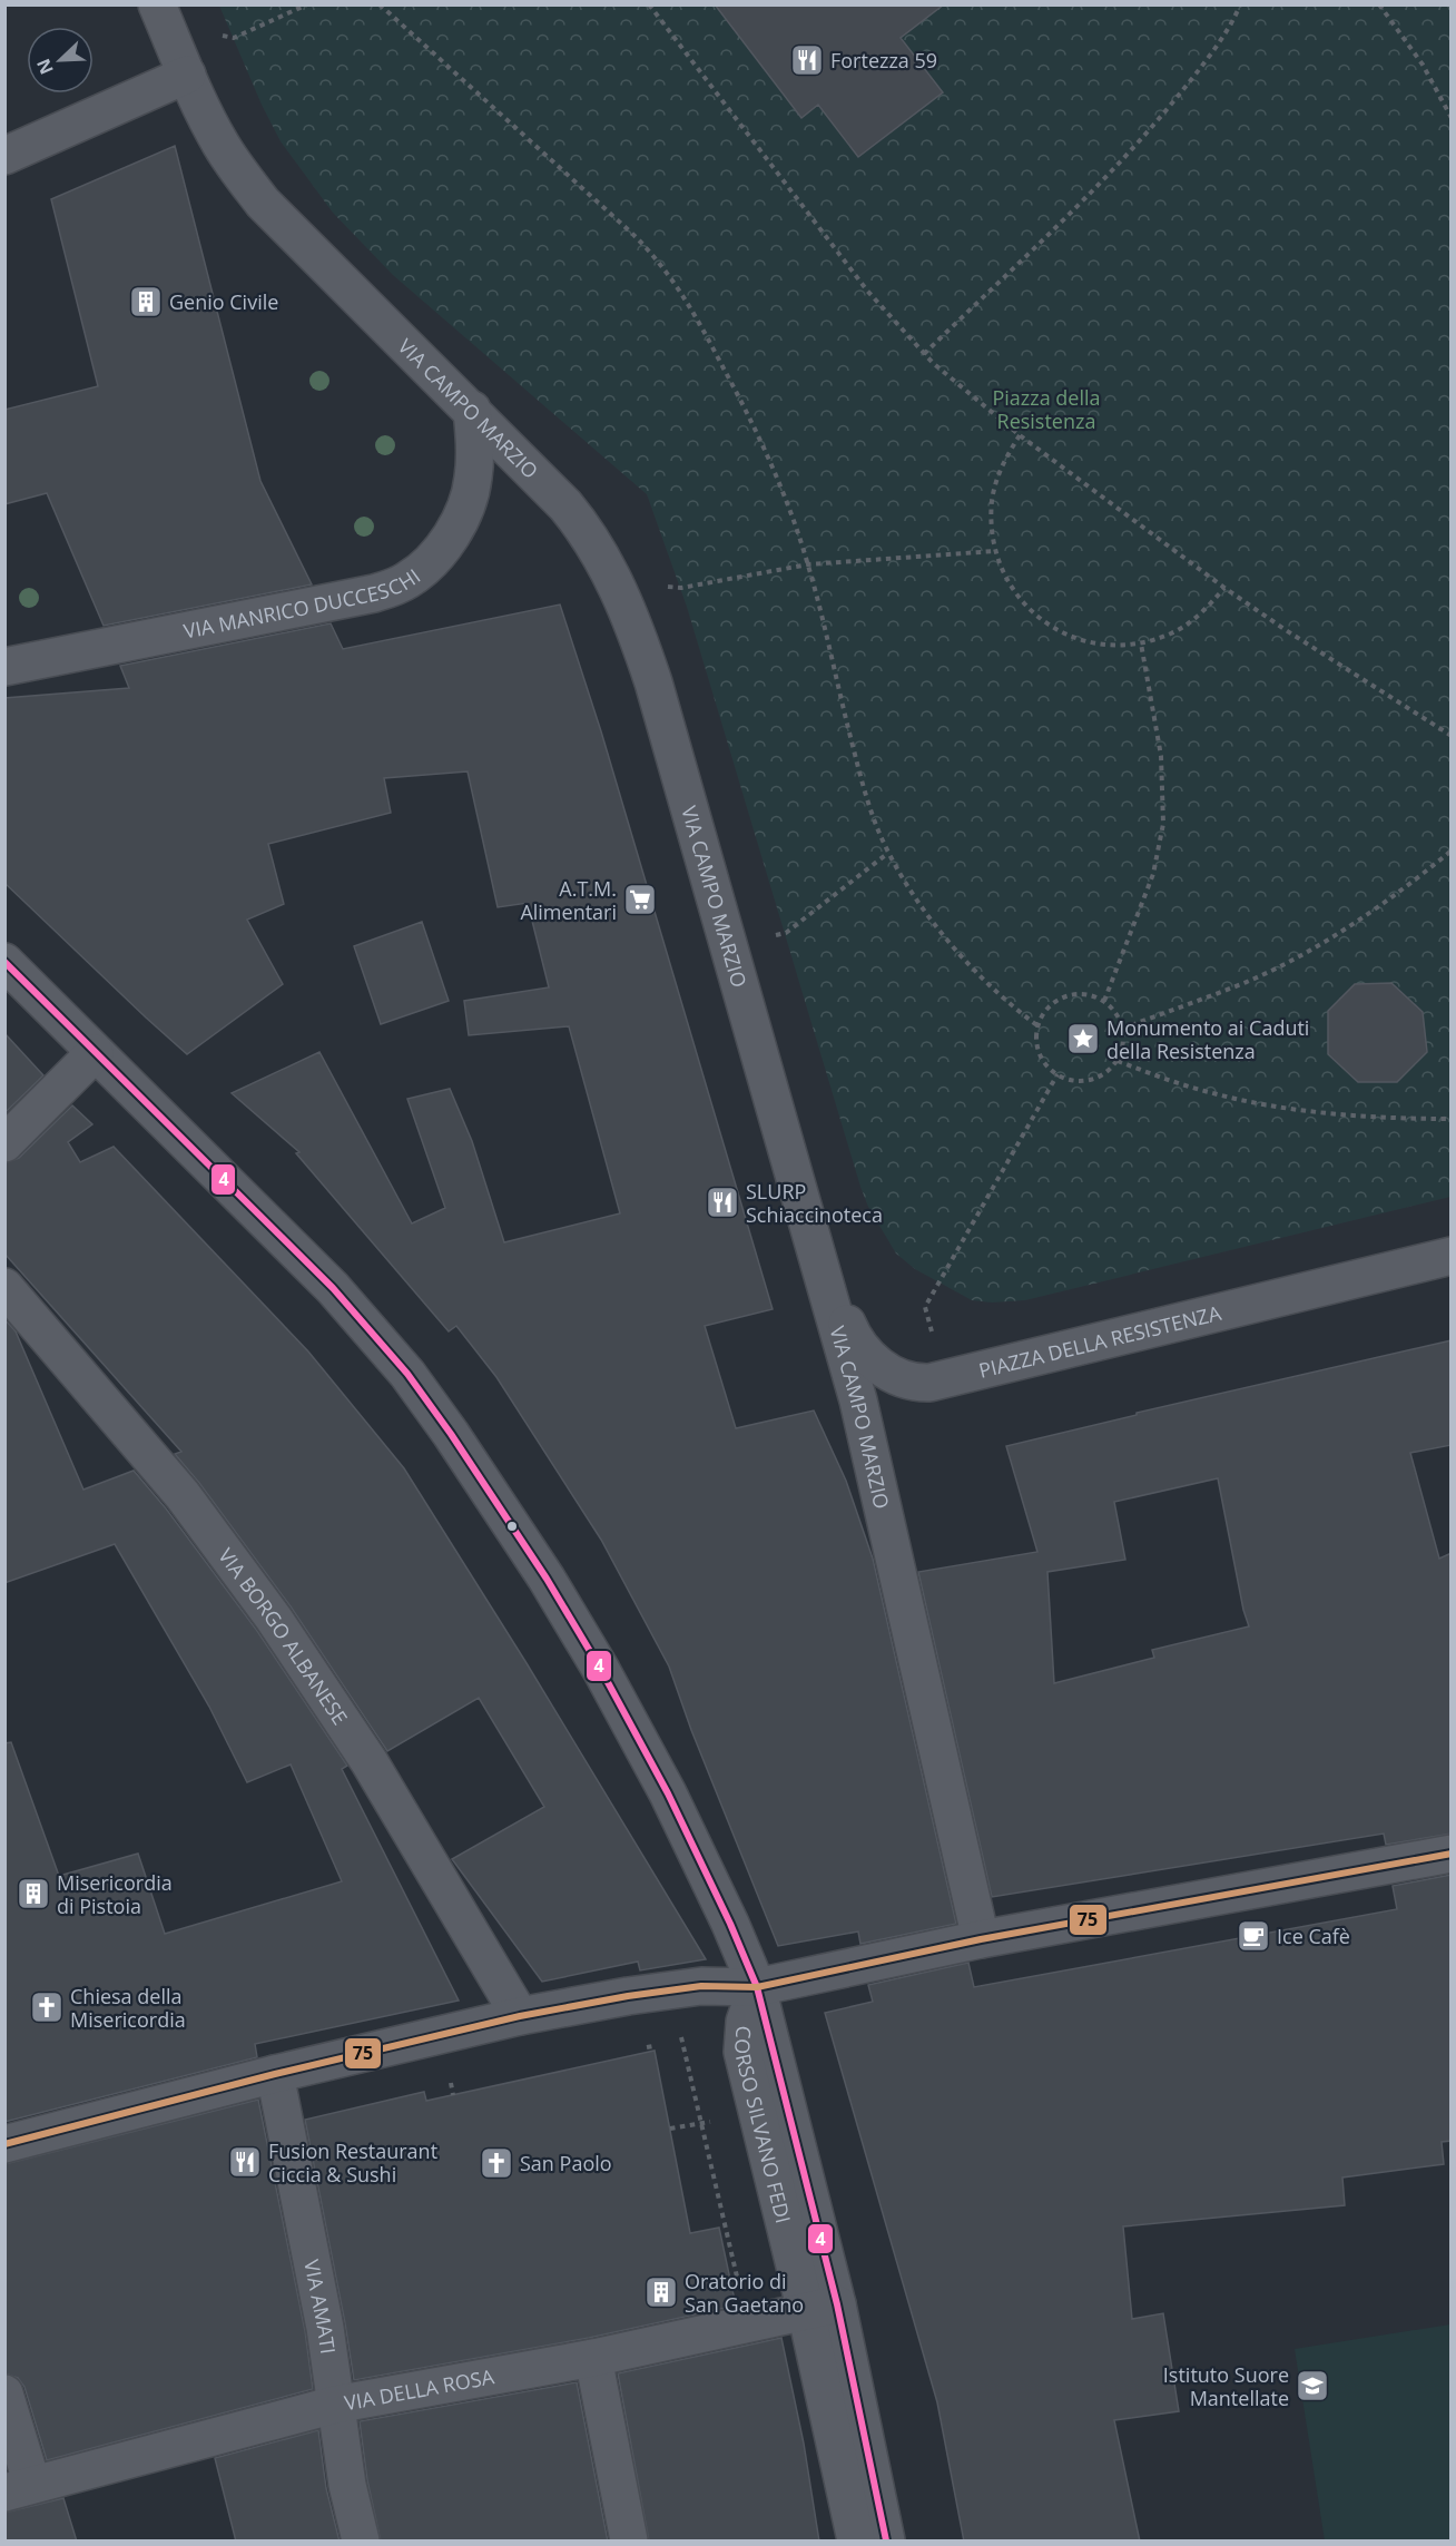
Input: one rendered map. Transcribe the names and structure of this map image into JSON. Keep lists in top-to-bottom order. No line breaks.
{"streets":{"street":["VIA CAMPO MARZIO","VIA MANRICO DUCCESCHI","PIAZZA DELLA RESISTENZA","VIA BORGO ALBANESE","CORSO SILVANO FEDI","VIA AMATI","VIA DELLA ROSA"]},"crossings":[["VIA CAMPO MARZIO","VIA MANRICO DUCCESCHI"],["VIA CAMPO MARZIO","PIAZZA DELLA RESISTENZA"],["CORSO SILVANO FEDI","VIA DELLA ROSA"],["VIA AMATI","VIA DELLA ROSA"]],"parks":["Piazza della Resistenza"],"places":{"restaurant":["Fortezza 59","SLURP Schiaccinoteca","Fusion Restaurant Ciccia & Sushi"],"building":["Genio Civile","Misericordia di Pistoia","Oratorio di San Gaetano"],"supermarket":["A.T.M. Alimentari"],"place":["Monumento ai Caduti della Resistenza"],"cafe":["Ice Cafè"],"church":["Chiesa della Misericordia","San Paolo"],"school or university":["Istituto Suore Mantellate"]},"lines":["transit line 4","transit line 75"],"north":"bottom left"}
